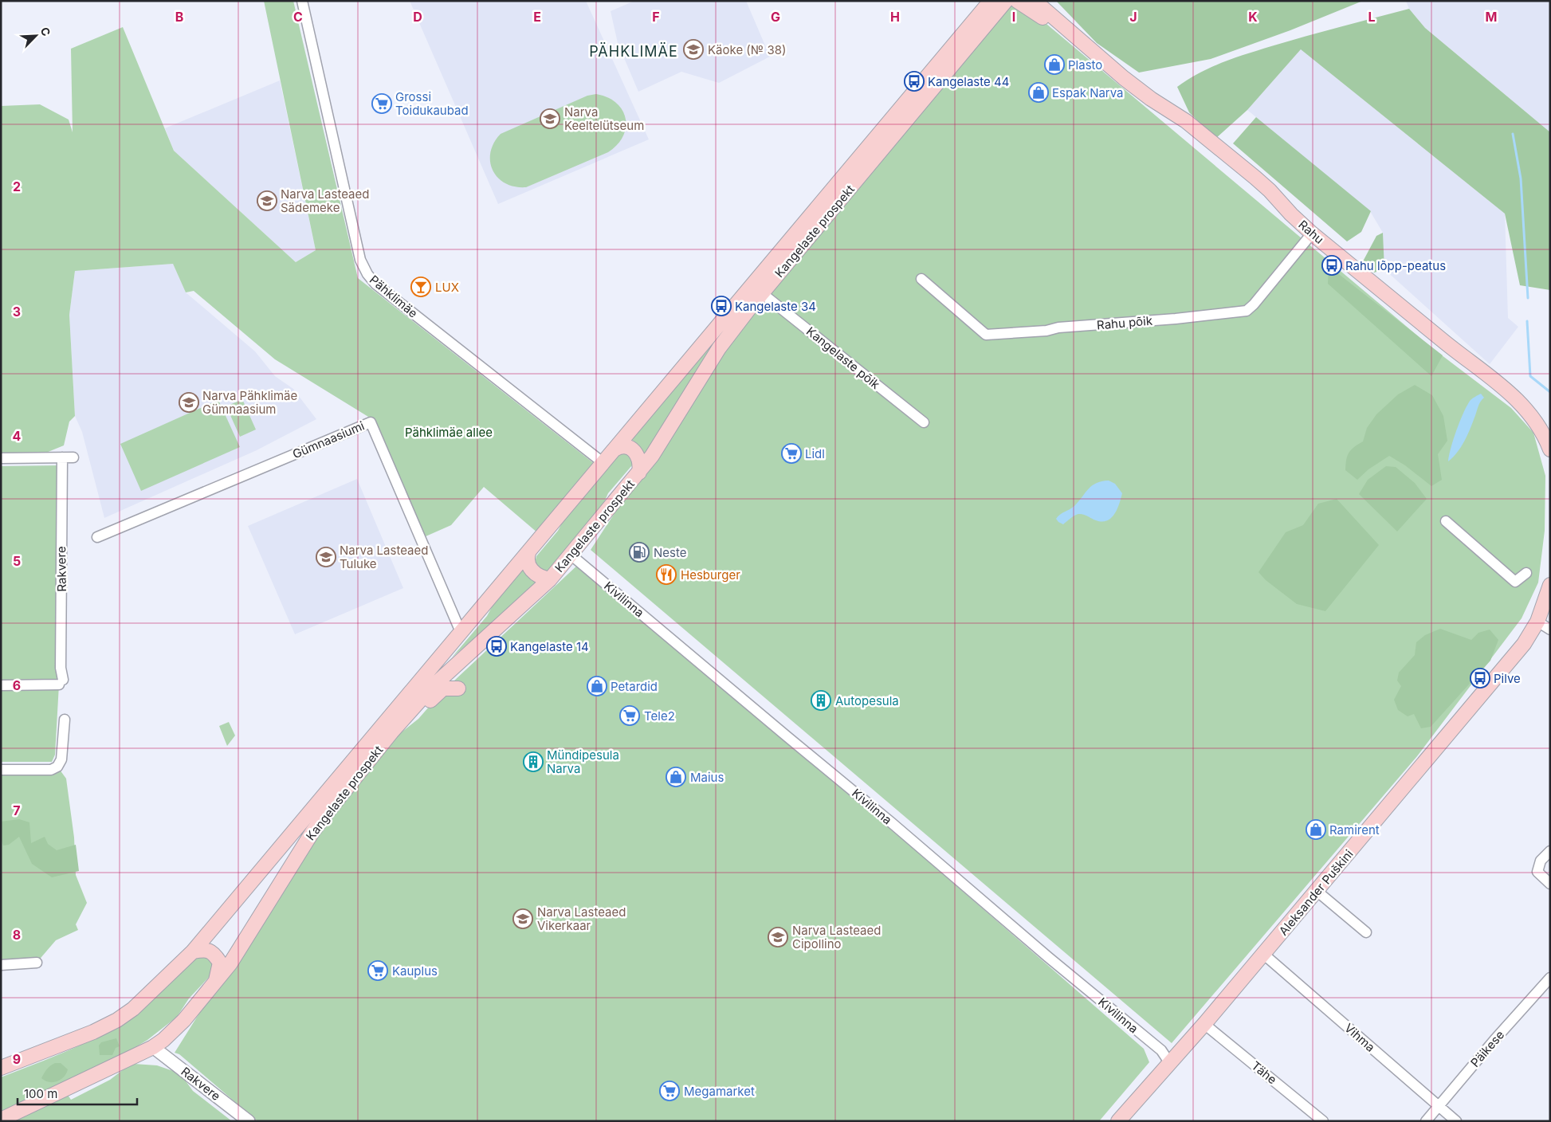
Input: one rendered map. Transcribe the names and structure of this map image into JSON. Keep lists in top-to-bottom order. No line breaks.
{"streets":{"main road":["Kangelaste prospekt","Rahu","Aleksander Puškini"],"street":["Pähklimäe","Rahu põik","Kangelaste põik","Gümnaasiumi","Rakvere","Kivilinna","Vihma","Päikese","Tähe"]},"crossings":[["Kangelaste prospekt","Rahu"],["Kangelaste prospekt","Pähklimäe"],["Kangelaste prospekt","Kangelaste põik"],["Kangelaste prospekt","Gümnaasiumi"],["Kangelaste prospekt","Rakvere"],["Kangelaste prospekt","Kivilinna"],["Rahu","Rahu põik"],["Kivilinna","Aleksander Puškini"],["Aleksander Puškini","Vihma"],["Aleksander Puškini","Tähe"],["Vihma","Päikese"]],"districts":["PÄHKLIMÄE"],"parks":["Pähklimäe allee"],"places":{"school or university":["Käoke (№ 38)","Narva Keeltelütseum","Narva Lasteaed Sädemeke","Narva Pähklimäe Gümnaasium","Narva Lasteaed Tuluke","Narva Lasteaed Vikerkaar","Narva Lasteaed Cipollino"],"shop":["Plasto","Espak Narva","Petardid","Maius","Ramirent"],"bus stop":["Kangelaste 44","Rahu lõpp-peatus","Kangelaste 34","Kangelaste 14","Pilve"],"supermarket":["Grossi Toidukaubad","Lidl","Tele2","Kauplus","Megamarket"],"bar":["LUX"],"fuel station":["Neste"],"restaurant":["Hesburger"],"building":["Autopesula","Mündipesula Narva"]},"scale_bar":"100 m","north":"top right","grid":{"columns":["B","C","D","E","F","G","H","I","J","K","L","M"],"rows":["2","3","4","5","6","7","8","9"]}}
